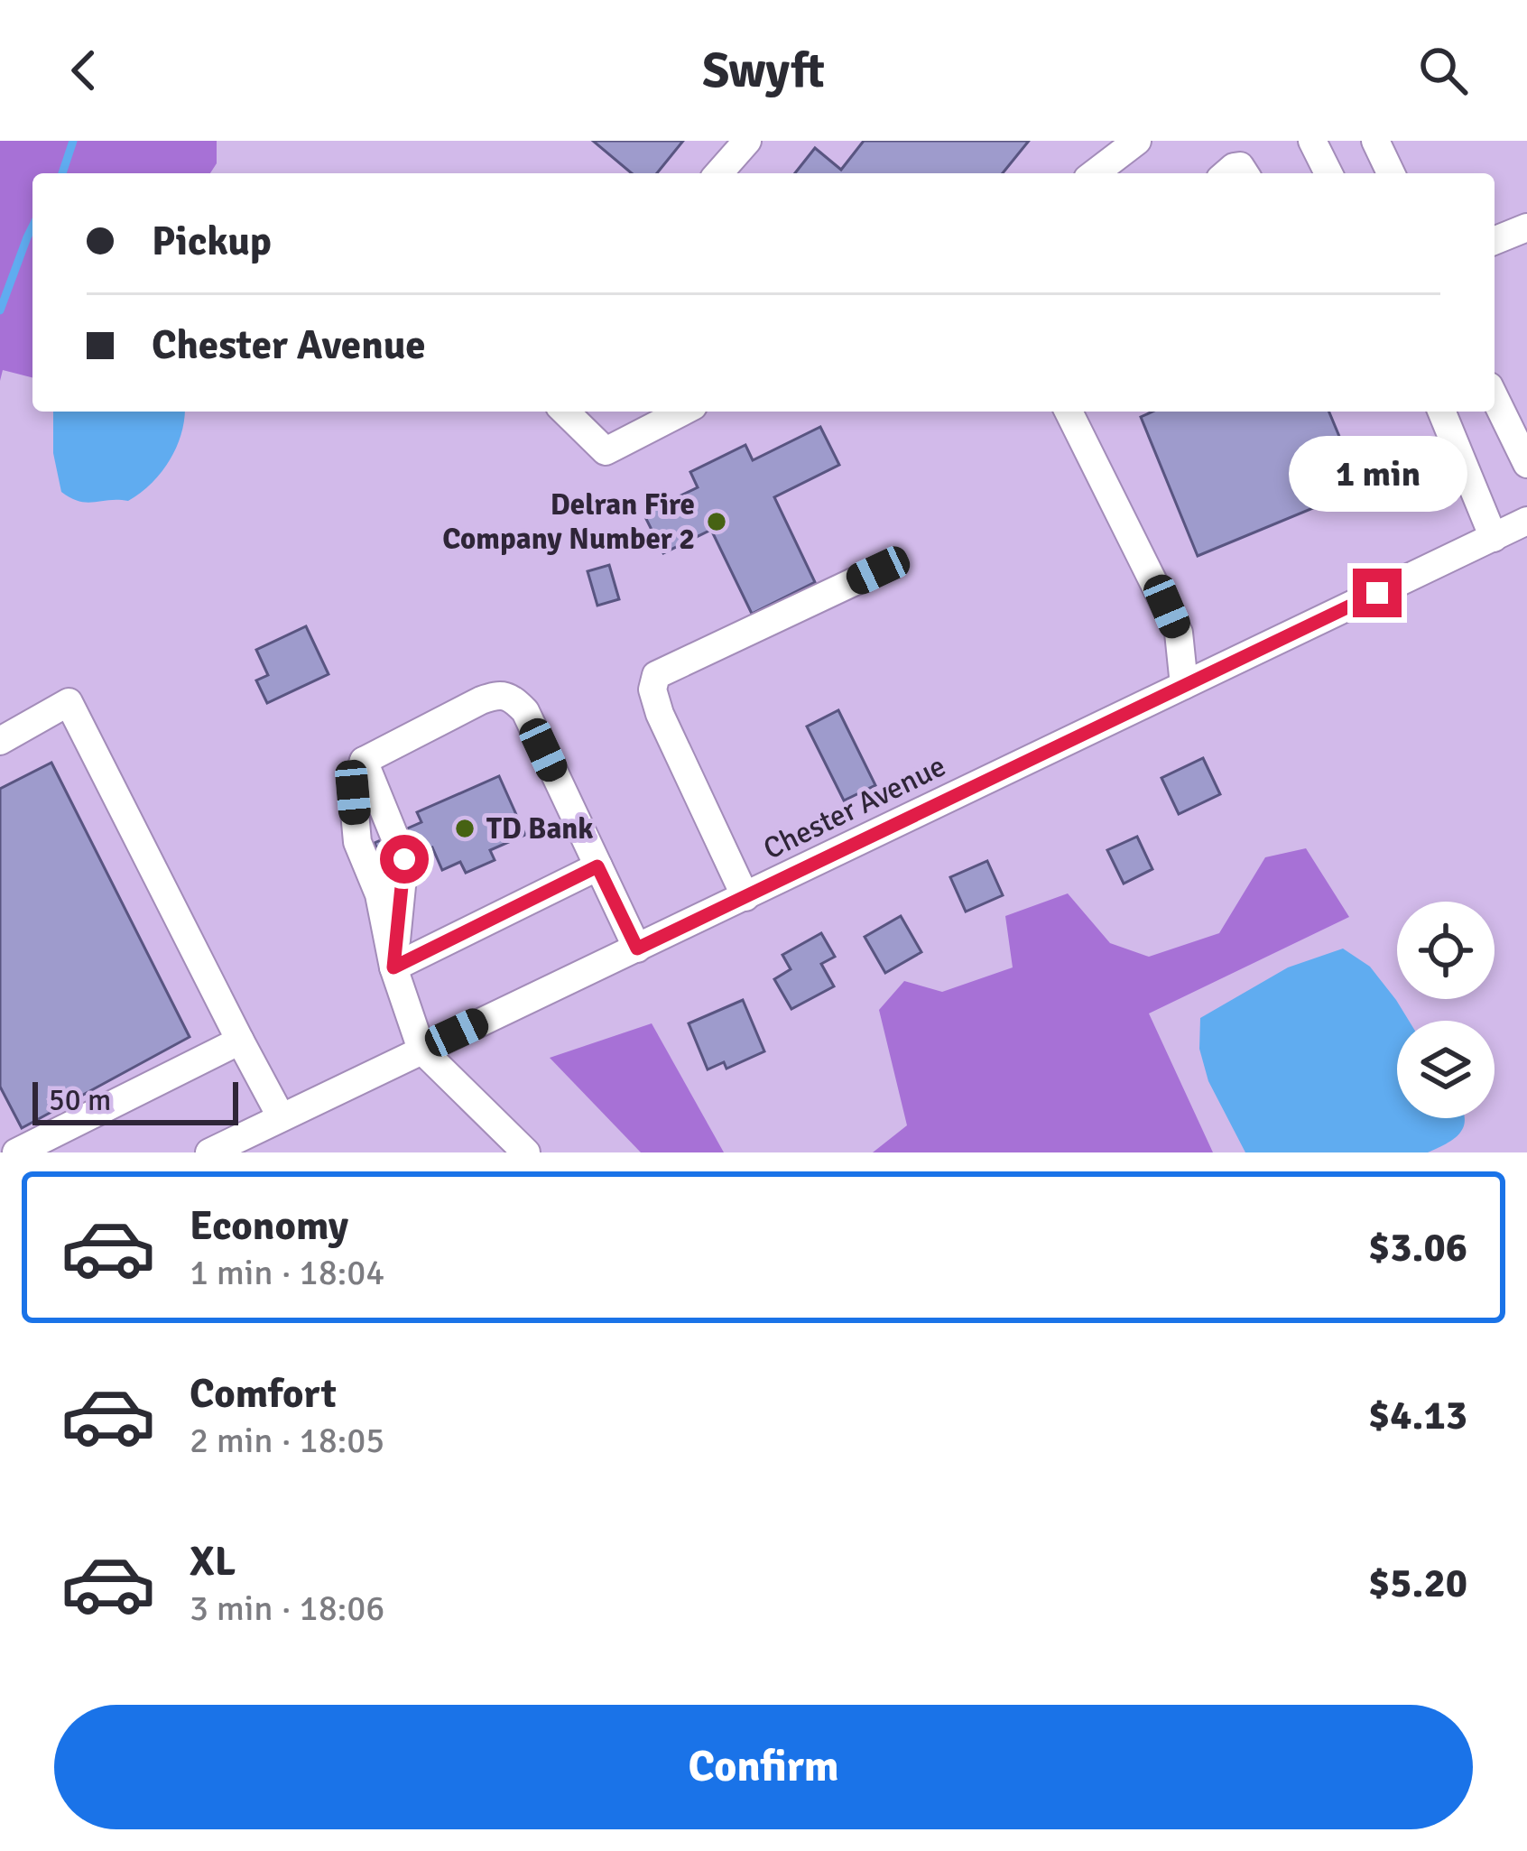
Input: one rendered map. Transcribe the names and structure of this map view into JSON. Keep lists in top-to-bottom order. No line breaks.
{"streets":{"street":["Chester Avenue"]},"places":["Delran Fire Company Number 2","TD Bank"],"scale_bar":"50 m","page":{"header":"Swyft","banner":["Pickup","Chester Avenue"],"bubble":"1 min","scale":"50 m","list":[{"name":"Economy","note":"1 min · 18:04","value":"$3.06"},{"name":"Comfort","note":"2 min · 18:05","value":"$4.13"},{"name":"XL","note":"3 min · 18:06","value":"$5.20"}],"buttons":"Confirm"}}
